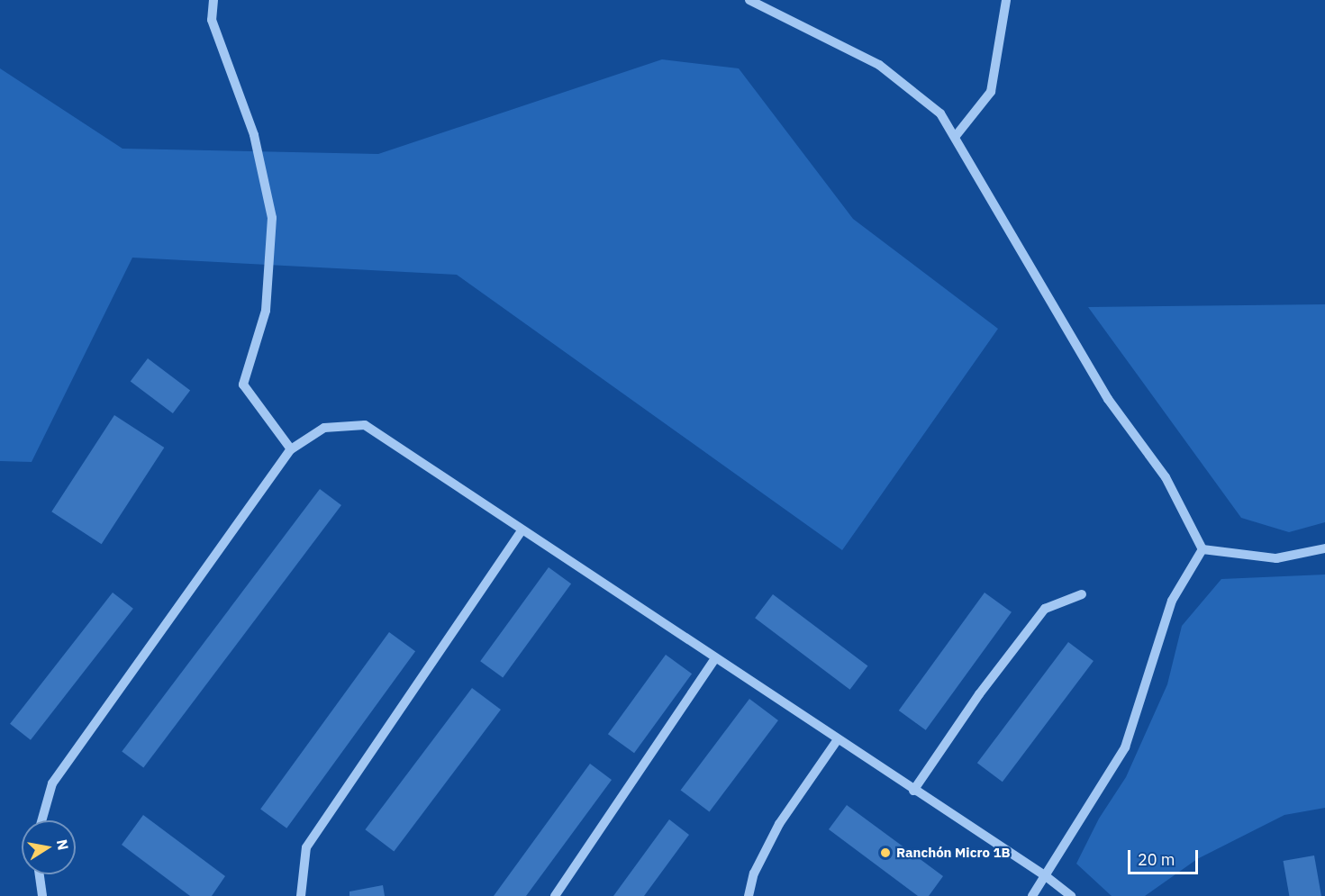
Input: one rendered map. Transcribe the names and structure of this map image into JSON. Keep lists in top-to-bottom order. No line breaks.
{"places":["Ranchón Micro 1B"],"scale_bar":"20 m","north":"right"}
